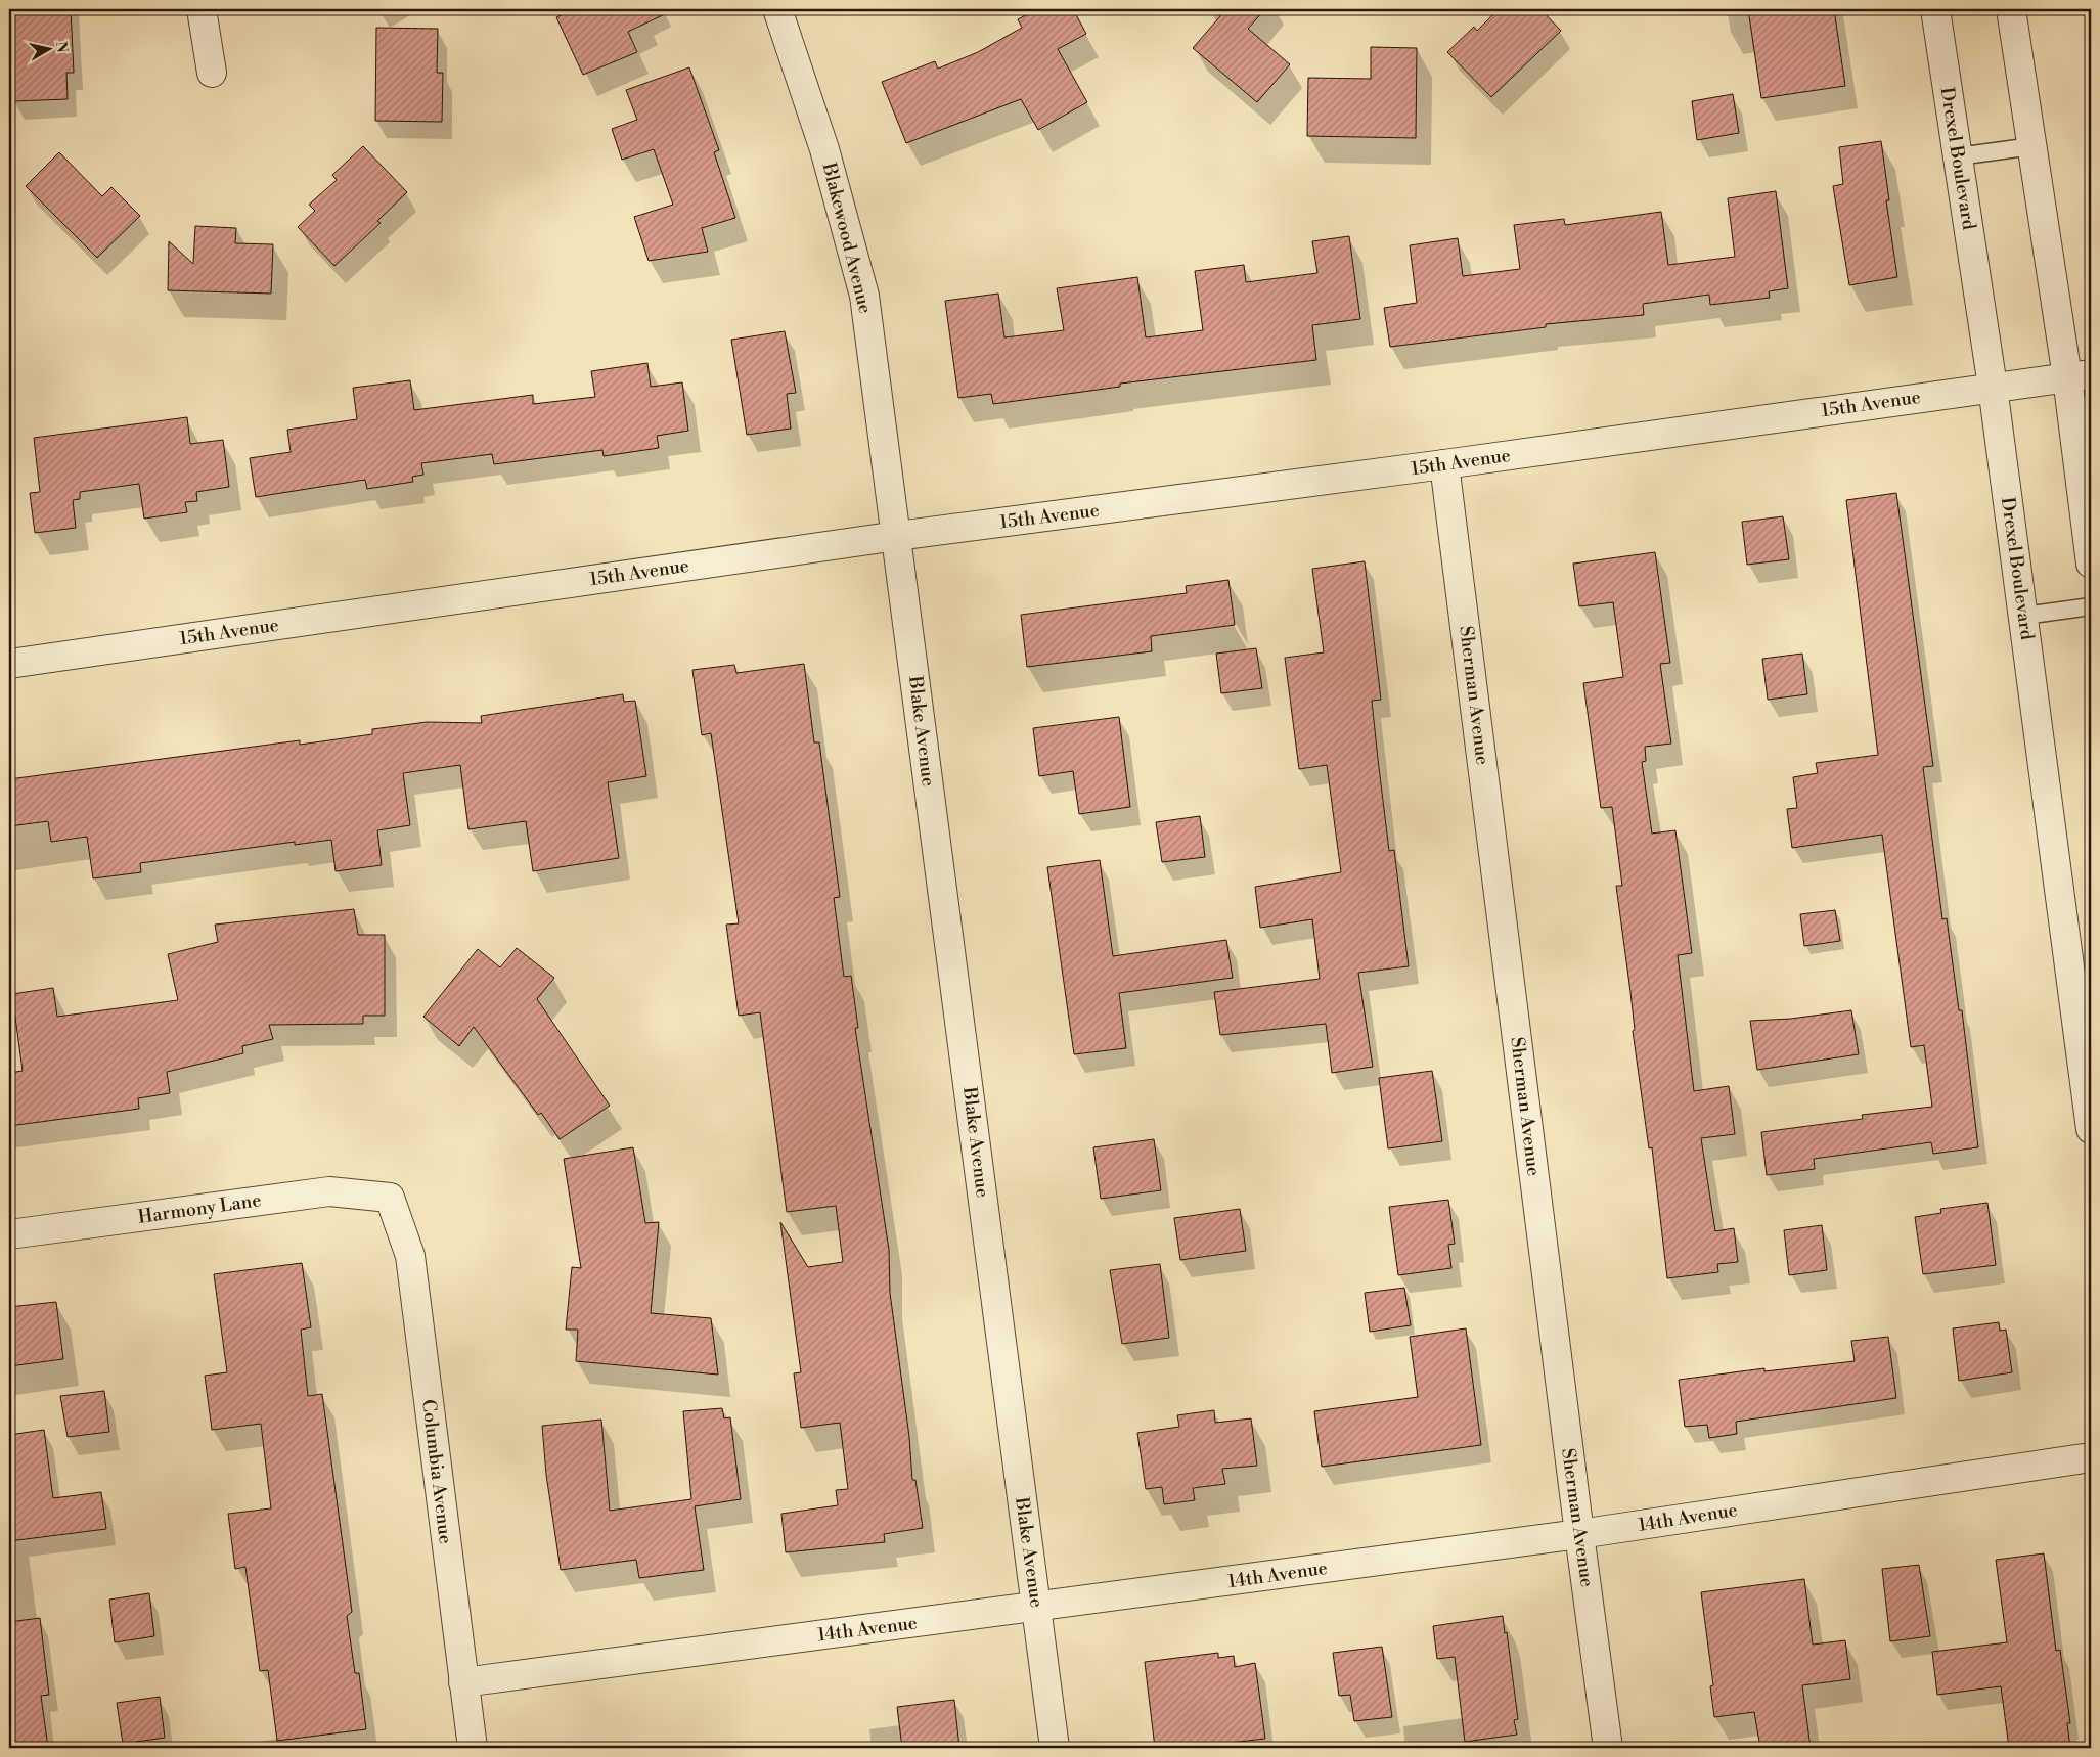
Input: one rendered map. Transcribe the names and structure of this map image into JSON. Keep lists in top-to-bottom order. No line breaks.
{"streets":{"street":["Drexel Boulevard","Blakewood Avenue","15th Avenue","Sherman Avenue","Blake Avenue","Harmony Lane","Columbia Avenue","14th Avenue"]},"crossings":[["Drexel Boulevard","15th Avenue"],["Blakewood Avenue","15th Avenue"],["Blakewood Avenue","Blake Avenue"],["15th Avenue","Sherman Avenue"],["15th Avenue","Blake Avenue"],["Sherman Avenue","14th Avenue"],["Blake Avenue","14th Avenue"],["Harmony Lane","Columbia Avenue"],["Columbia Avenue","14th Avenue"]],"north":"right"}
